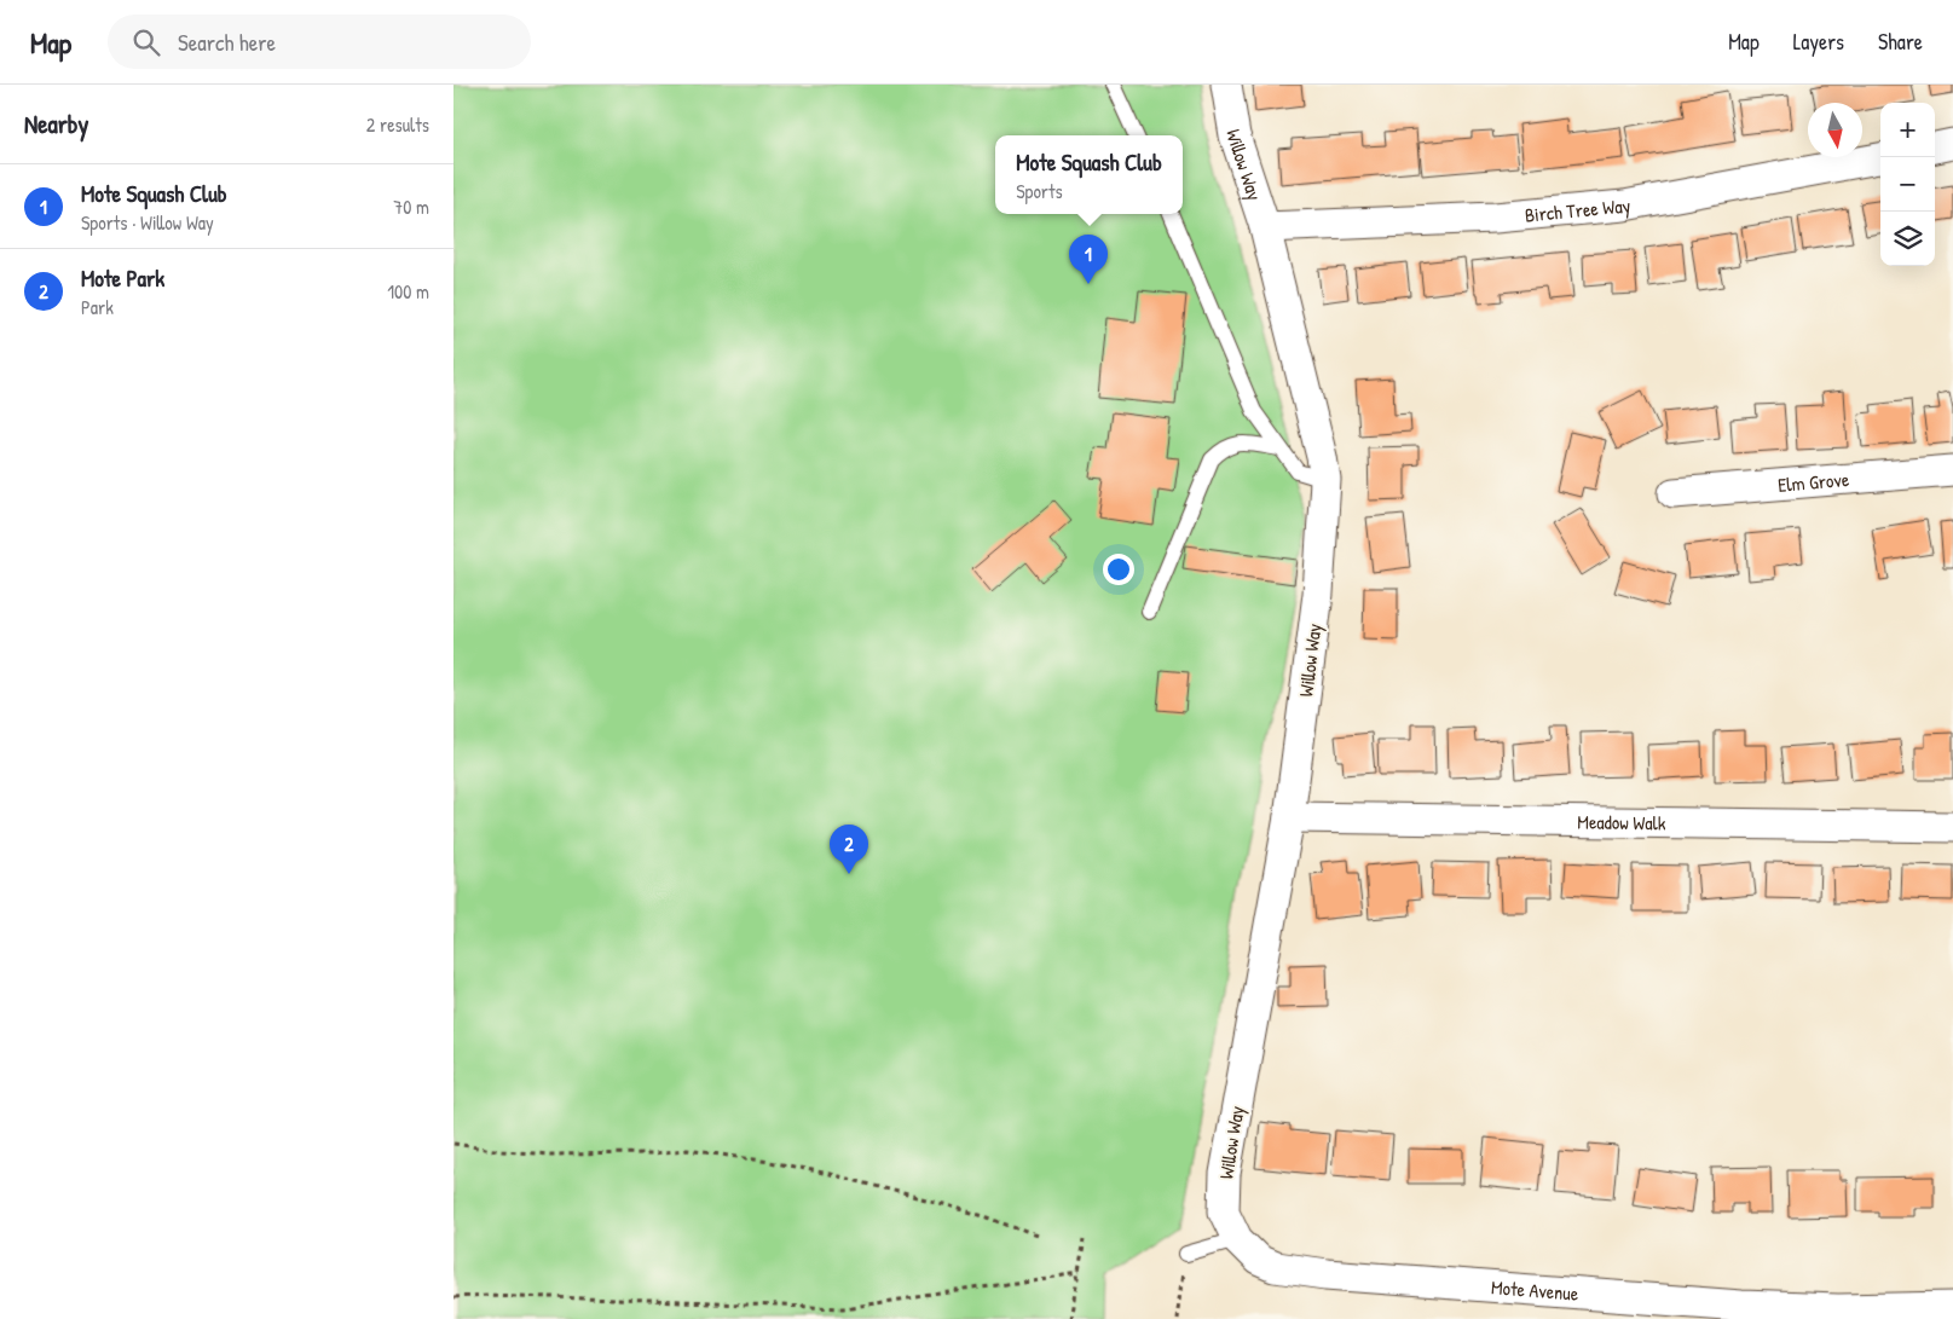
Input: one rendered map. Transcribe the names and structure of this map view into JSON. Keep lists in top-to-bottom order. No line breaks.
{"streets":{"street":["Willow Way","Birch Tree Way","Elm Grove","Meadow Walk","Mote Avenue"]},"crossings":[["Willow Way","Birch Tree Way"],["Willow Way","Meadow Walk"],["Willow Way","Mote Avenue"]],"north":"bottom","page":{"header":"Map","search":"Search here","nav":["Map","Layers","Share"],"heading":["Nearby","2 results"],"map_buttons":["+","−"],"popup":["Mote Squash Club","Sports"],"list":[{"mark":"1","name":"Mote Squash Club","note":"Sports · Willow Way","value":"70 m"},{"mark":"2","name":"Mote Park","note":"Park","value":"100 m"}],"pins":["1","2"]}}
